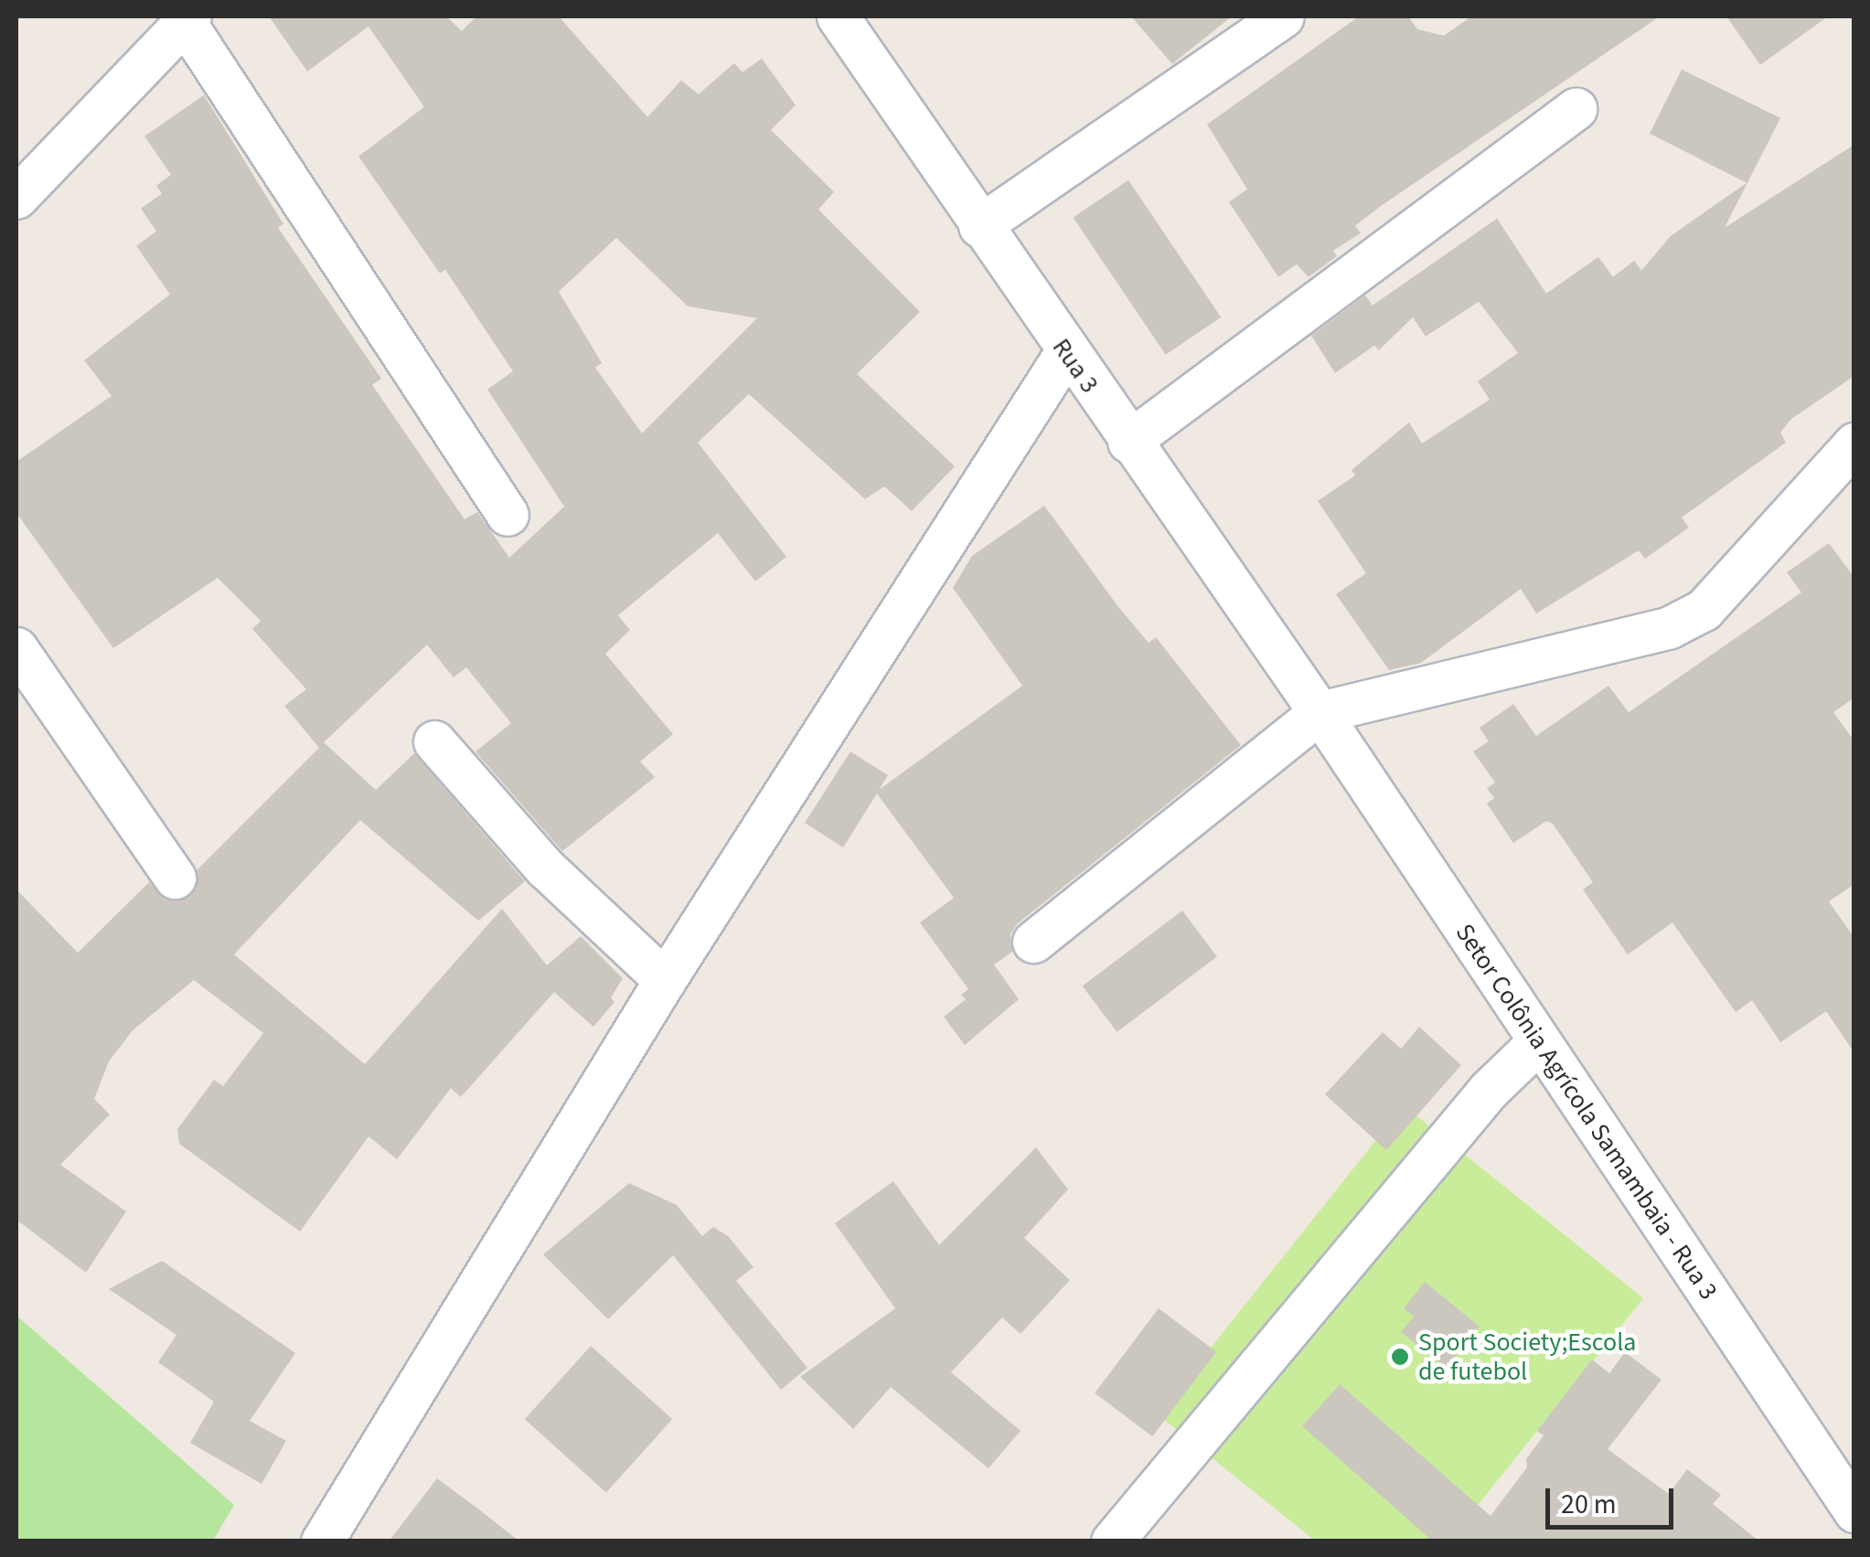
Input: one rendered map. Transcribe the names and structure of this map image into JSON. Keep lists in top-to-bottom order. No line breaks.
{"streets":{"street":["Rua 3","Setor Colônia Agrícola Samambaia - Rua 3"]},"crossings":[["Rua 3","Setor Colônia Agrícola Samambaia - Rua 3"]],"places":["Sport Society;Escola de futebol"],"scale_bar":"20 m"}
